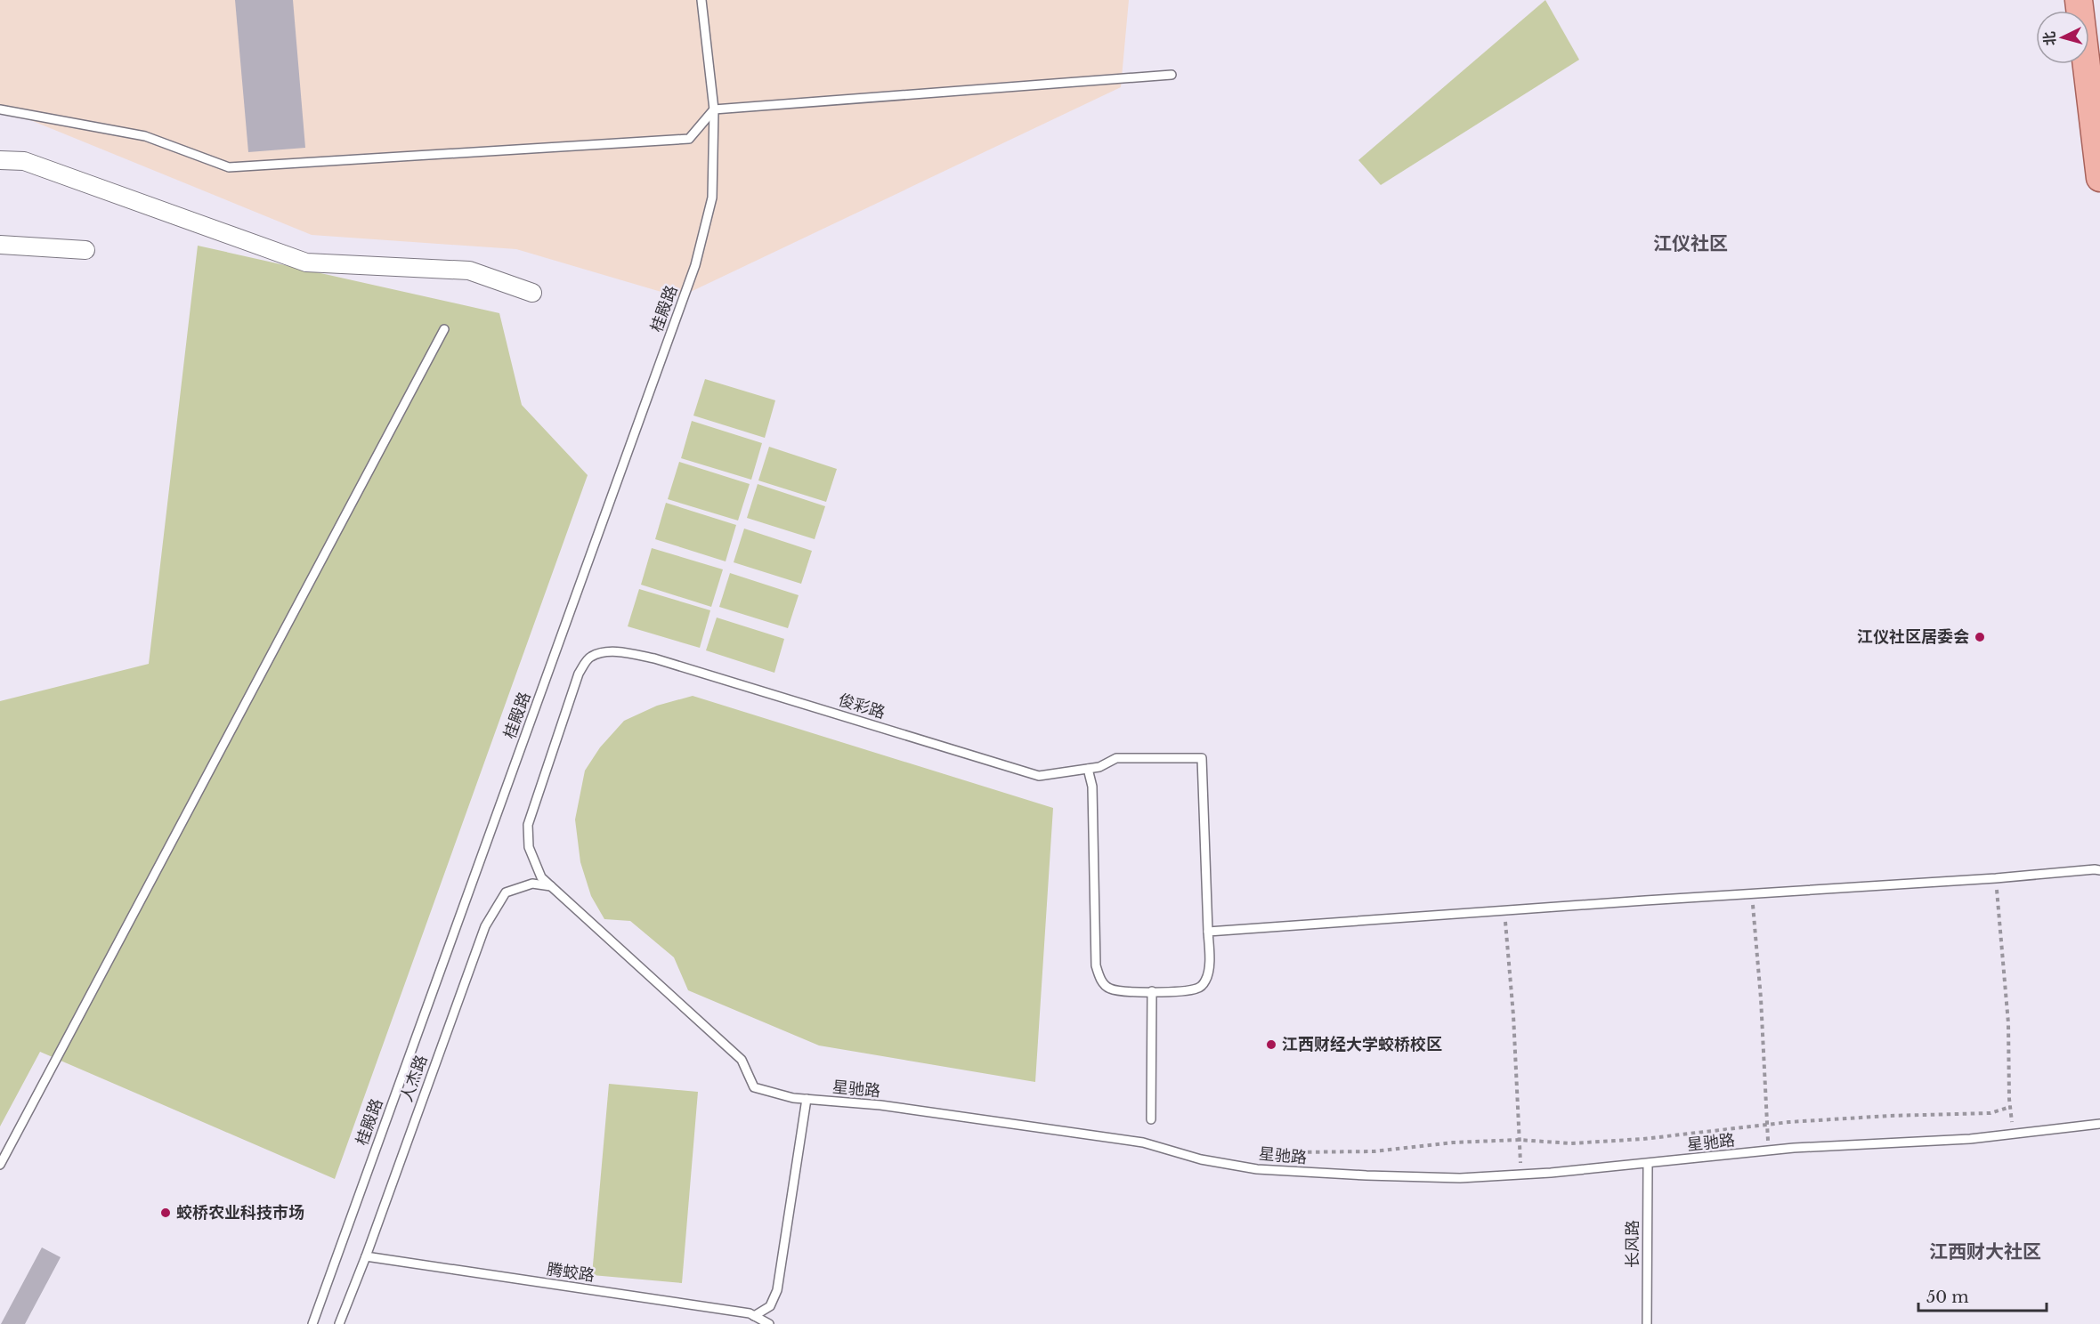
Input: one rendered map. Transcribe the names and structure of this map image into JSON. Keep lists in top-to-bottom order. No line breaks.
{"streets":{"lane":["桂殿路","俊彩路","人杰路","星驰路","长风路","腾蛟路"]},"crossings":[["俊彩路","人杰路"],["俊彩路","星驰路"],["人杰路","星驰路"],["人杰路","腾蛟路"],["星驰路","长风路"]],"districts":["江仪社区","江西财大社区"],"places":["江仪社区居委会","江西财经大学蛟桥校区","蛟桥农业科技市场"],"scale_bar":"50 m","north":"left"}
